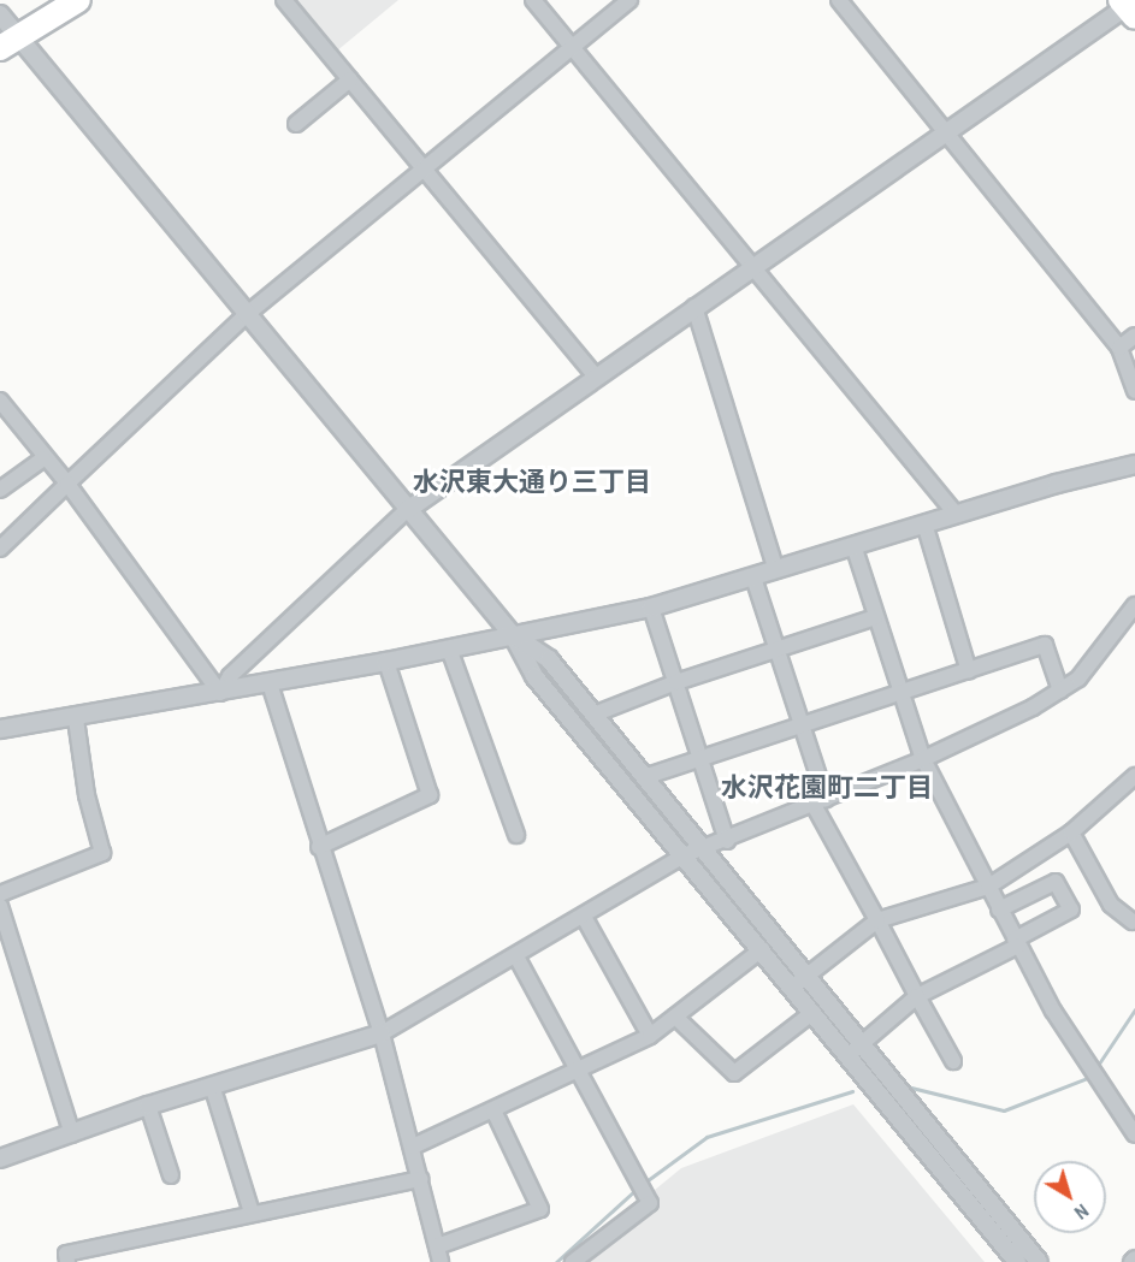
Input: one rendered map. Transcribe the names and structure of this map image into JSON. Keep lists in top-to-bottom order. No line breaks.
{"districts":["水沢東大通り三丁目","水沢花園町二丁目"],"north":"bottom right"}
